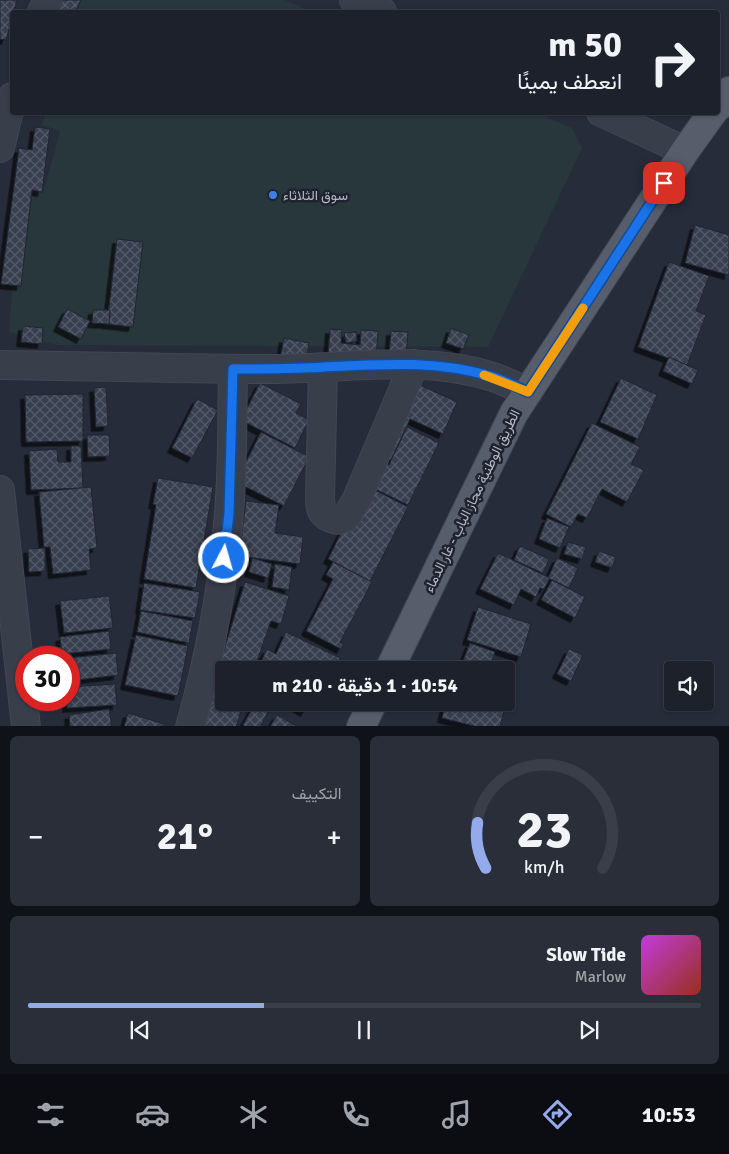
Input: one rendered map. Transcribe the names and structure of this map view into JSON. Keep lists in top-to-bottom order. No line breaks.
{"streets":{"main road":["الطريق الوطنية مجاز الباب - غار الدماء"]},"places":["سوق الثلاثاء"],"page":{"turn":["50 m","انعطف يمينًا"],"limit":"30","trip":"10:54 · 1 دقيقة · 210 m","tile":"التكييف","heat":["−","21°","+"],"song":["Slow Tide","Marlow"],"tabs":"10:53","gauge":["23","km/h"]}}
